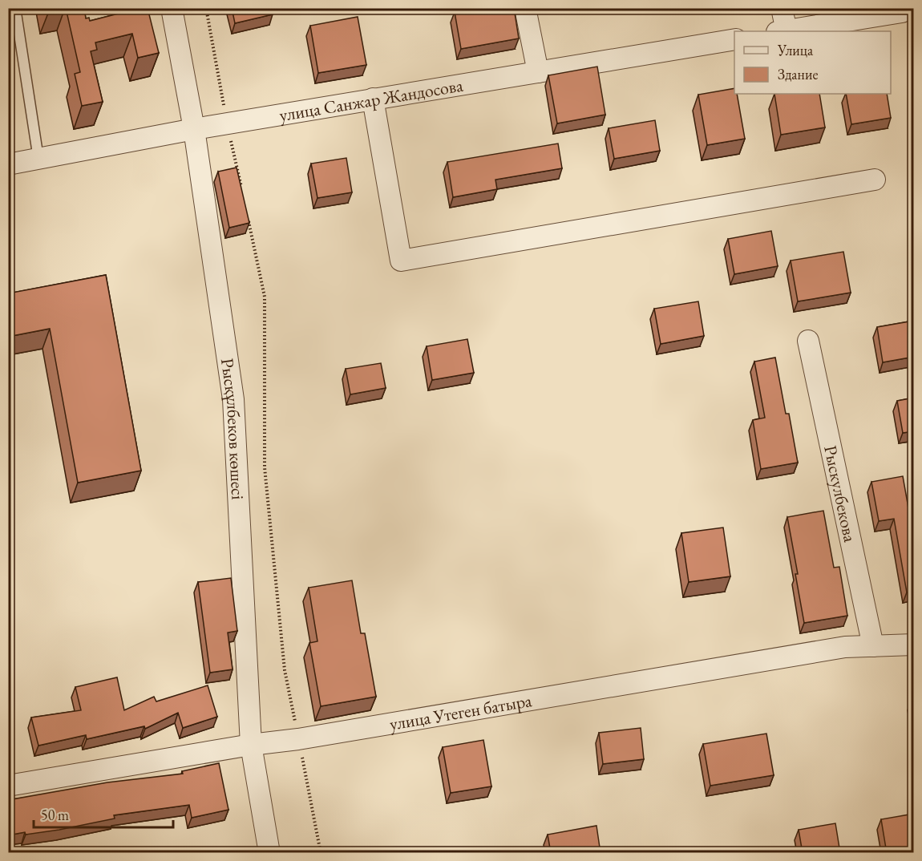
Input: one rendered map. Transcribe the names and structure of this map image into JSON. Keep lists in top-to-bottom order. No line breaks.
{"streets":{"street":["улица Санжар Жандосова","Рысқұлбеков көшесі","Рыскулбекова","улица Утеген батыра"]},"crossings":[["улица Санжар Жандосова","Рысқұлбеков көшесі"],["Рысқұлбеков көшесі","улица Утеген батыра"],["Рыскулбекова","улица Утеген батыра"]],"legend":["Улица","Здание"],"scale_bar":"50 m"}
